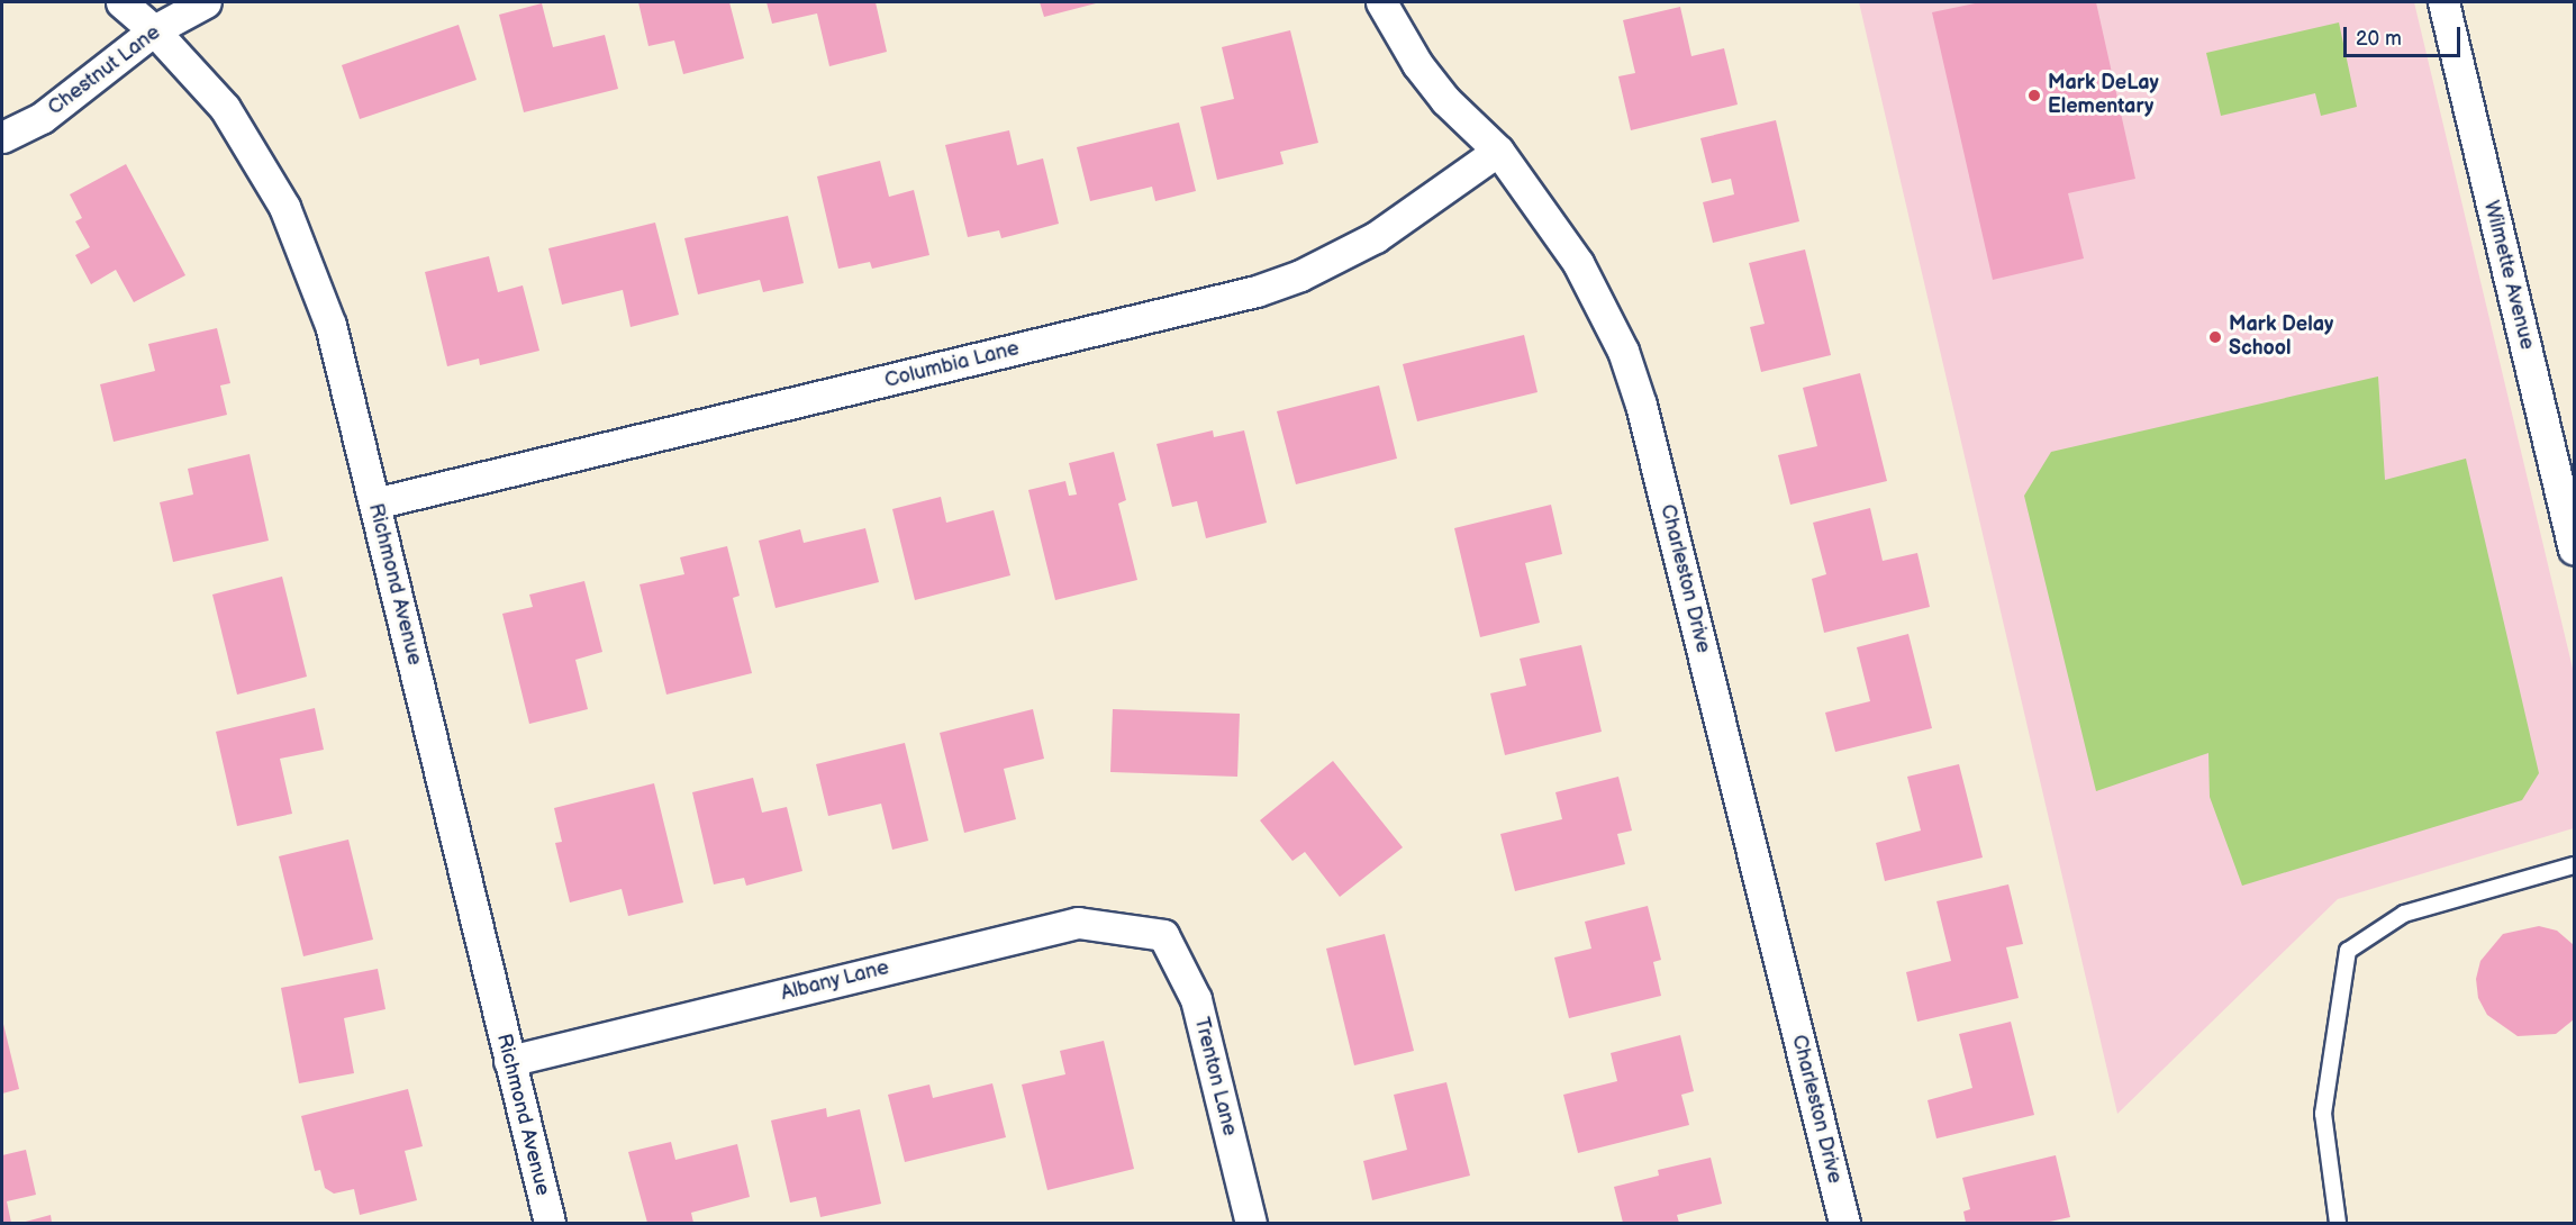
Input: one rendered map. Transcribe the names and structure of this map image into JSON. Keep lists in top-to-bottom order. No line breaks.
{"streets":{"street":["Chestnut Lane","Wilmette Avenue","Columbia Lane","Charleston Drive","Richmond Avenue","Albany Lane","Trenton Lane"]},"crossings":[["Chestnut Lane","Richmond Avenue"],["Columbia Lane","Charleston Drive"],["Columbia Lane","Richmond Avenue"],["Richmond Avenue","Albany Lane"],["Albany Lane","Trenton Lane"]],"places":["Mark DeLay Elementary","Mark Delay School"],"scale_bar":"20 m"}
